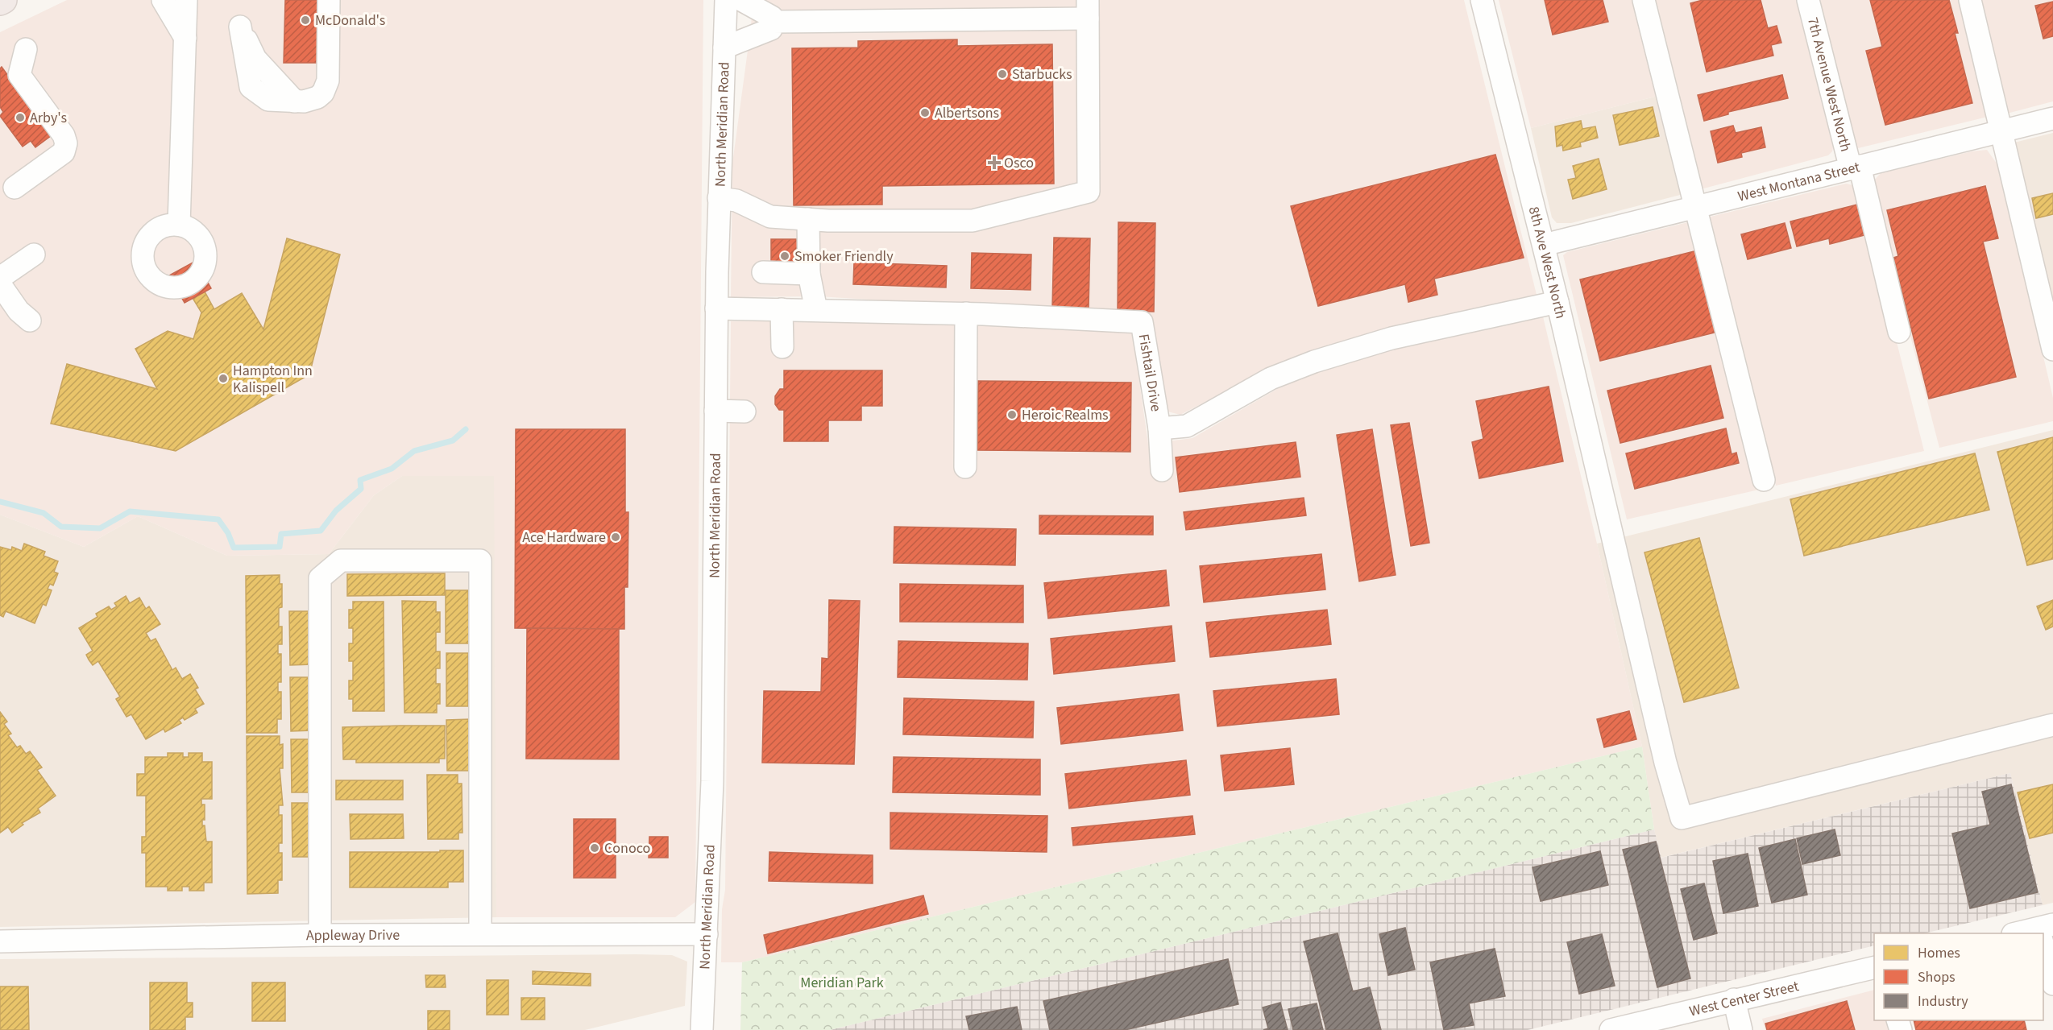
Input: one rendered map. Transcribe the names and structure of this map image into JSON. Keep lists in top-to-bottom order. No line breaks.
{"streets":{"street":["7th Avenue West North","North Meridian Road","West Montana Street","8th Ave West North","Fishtail Drive","Appleway Drive","West Center Street"]},"crossings":[["7th Avenue West North","West Montana Street"],["North Meridian Road","Fishtail Drive"],["North Meridian Road","Appleway Drive"],["West Montana Street","8th Ave West North"],["8th Ave West North","Fishtail Drive"]],"parks":["Meridian Park"],"places":{"other":["McDonald's","Starbucks","Albertsons","Arby's","Smoker Friendly","Hampton Inn Kalispell","Heroic Realms","Ace Hardware","Conoco"],"health":["Osco"]},"legend":["Homes","Shops","Industry"]}
